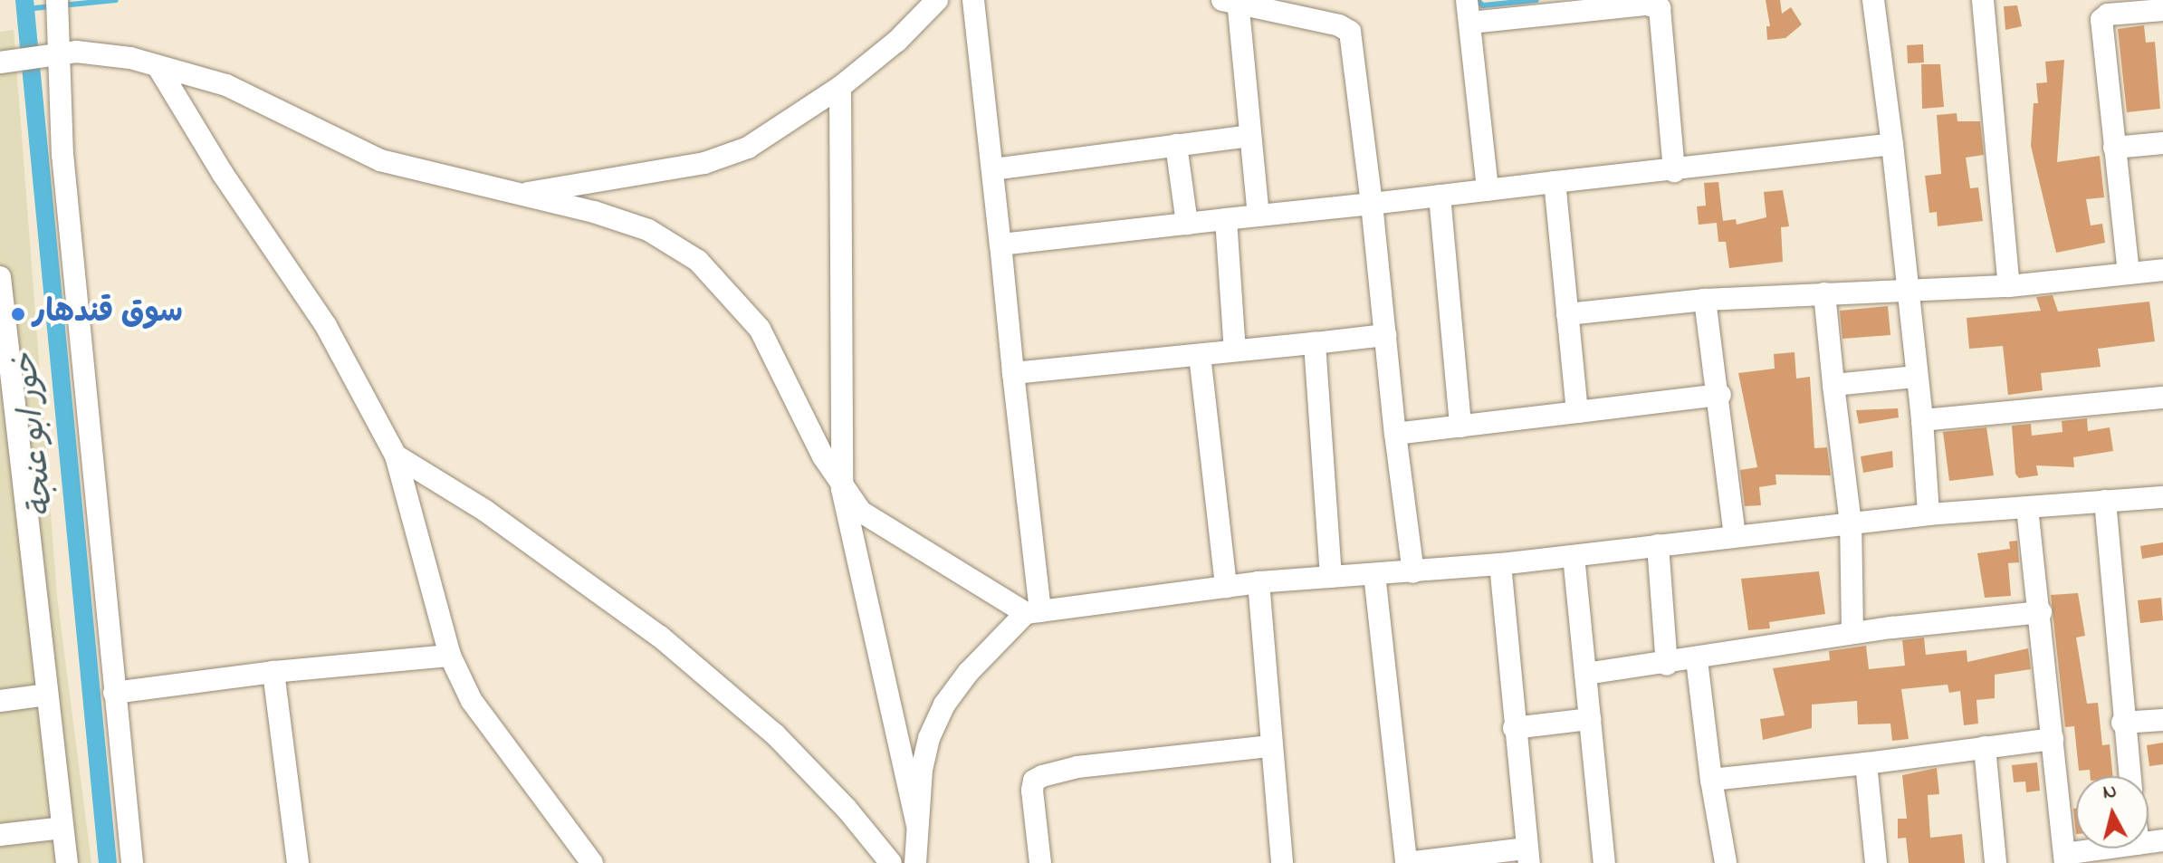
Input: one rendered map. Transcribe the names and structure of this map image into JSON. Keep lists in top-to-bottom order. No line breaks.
{"water":["خور ابو عنجة"],"places":["سوق قندهار"],"north":"top"}
